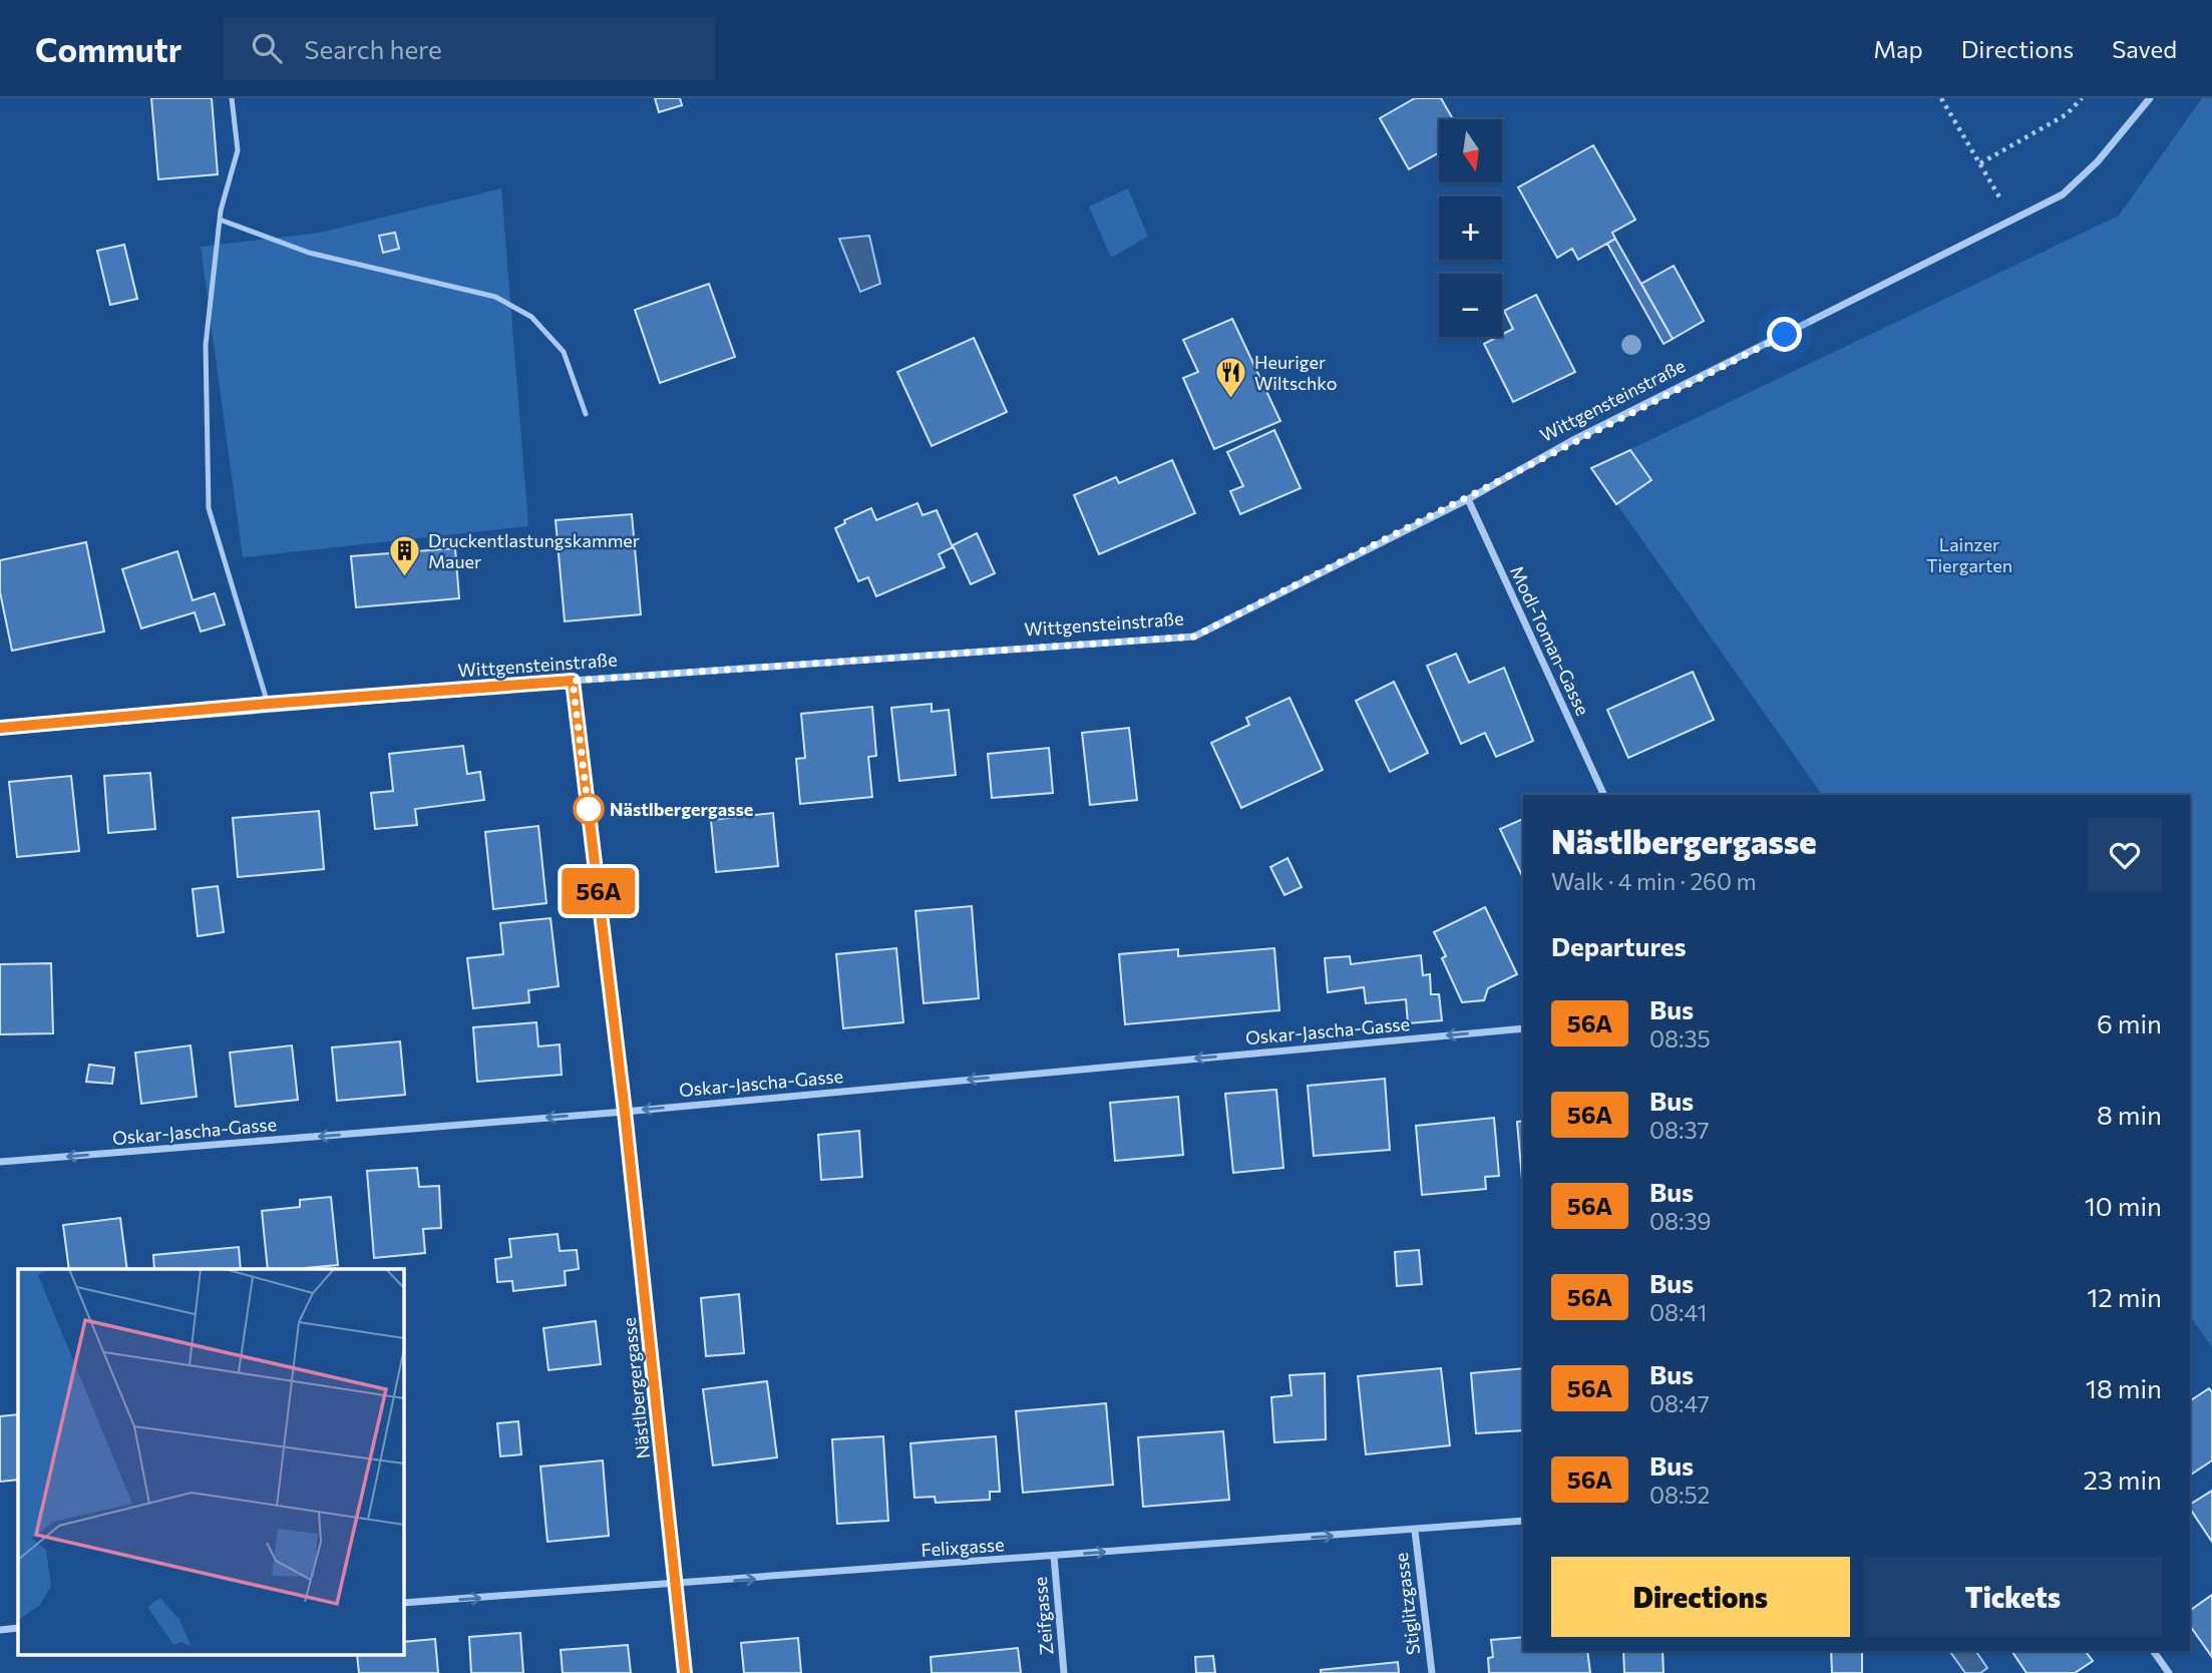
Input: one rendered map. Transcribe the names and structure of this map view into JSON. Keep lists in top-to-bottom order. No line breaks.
{"streets":{"street":["Wittgensteinstraße","Modl-Toman-Gasse","Oskar-Jascha-Gasse","Nästlbergergasse","Felixgasse","Stiglitzgasse","Zeifgasse"]},"crossings":[["Wittgensteinstraße","Modl-Toman-Gasse"],["Wittgensteinstraße","Nästlbergergasse"],["Oskar-Jascha-Gasse","Nästlbergergasse"],["Nästlbergergasse","Felixgasse"],["Felixgasse","Stiglitzgasse"],["Felixgasse","Zeifgasse"]],"one_way":["Oskar-Jascha-Gasse","Felixgasse"],"parks":["Lainzer Tiergarten"],"places":{"restaurant":["Heuriger Wiltschko"],"building":["Druckentlastungskammer Mauer"],"other":["Nästlbergergasse"]},"lines":["bus line 56A"],"north":"bottom","page":{"header":"Commutr","search":"Search here","nav":["Map","Directions","Saved"],"on_map":"56A","map_buttons":["+","−"],"heading":[["Nästlbergergasse","Walk · 4 min · 260 m"],"Departures"],"list":[{"mark":"56A","name":"Bus","note":"08:35","value":"6 min"},{"mark":"56A","name":"Bus","note":"08:37","value":"8 min"},{"mark":"56A","name":"Bus","note":"08:39","value":"10 min"},{"mark":"56A","name":"Bus","note":"08:41","value":"12 min"},{"mark":"56A","name":"Bus","note":"08:47","value":"18 min"},{"mark":"56A","name":"Bus","note":"08:52","value":"23 min"}],"buttons":["Directions","Tickets"]}}
